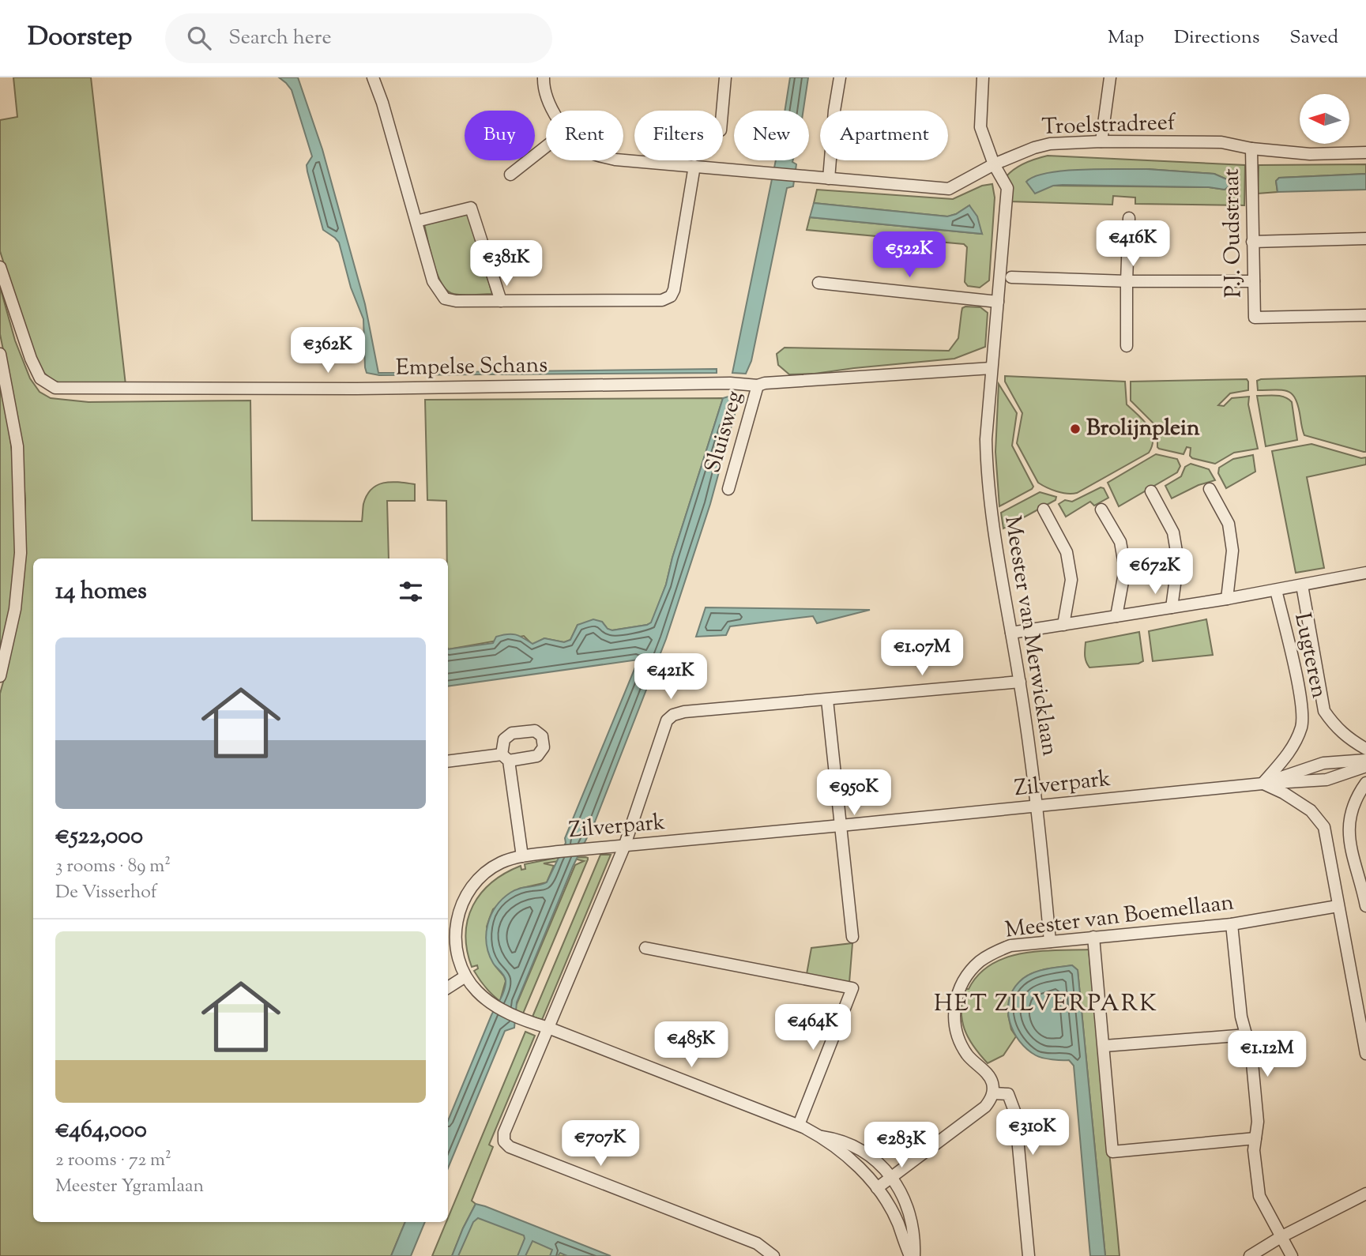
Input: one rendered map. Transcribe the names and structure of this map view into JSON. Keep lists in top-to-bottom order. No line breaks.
{"streets":{"street":["Troelstradreef","P.J. Oudstraat","Empelse Schans","Sluisweg","Meester van Merwicklaan","Lugteren","Zilverpark","Meester van Boemellaan"]},"crossings":[["Troelstradreef","P.J. Oudstraat"],["Troelstradreef","Meester van Merwicklaan"],["Empelse Schans","Sluisweg"],["Empelse Schans","Meester van Merwicklaan"],["Meester van Merwicklaan","Zilverpark"],["Meester van Merwicklaan","Meester van Boemellaan"],["Lugteren","Zilverpark"]],"districts":["HET ZILVERPARK"],"places":["Brolijnplein"],"north":"left","page":{"header":"Doorstep","search":"Search here","nav":["Map","Directions","Saved"],"chip":["Buy","Rent","Filters","New","Apartment"],"price":["€416K","€522K","€381K","€362K","€672K","€1.07M","€421K","€950K","€464K","€485K","€1.12M","€310K","€707K","€283K"],"heading":"14 homes","list":[{"name":"€522,000","note":"3 rooms · 89 m² · De Visserhof"},{"name":"€464,000","note":"2 rooms · 72 m² · Meester Ygramlaan"}]}}
